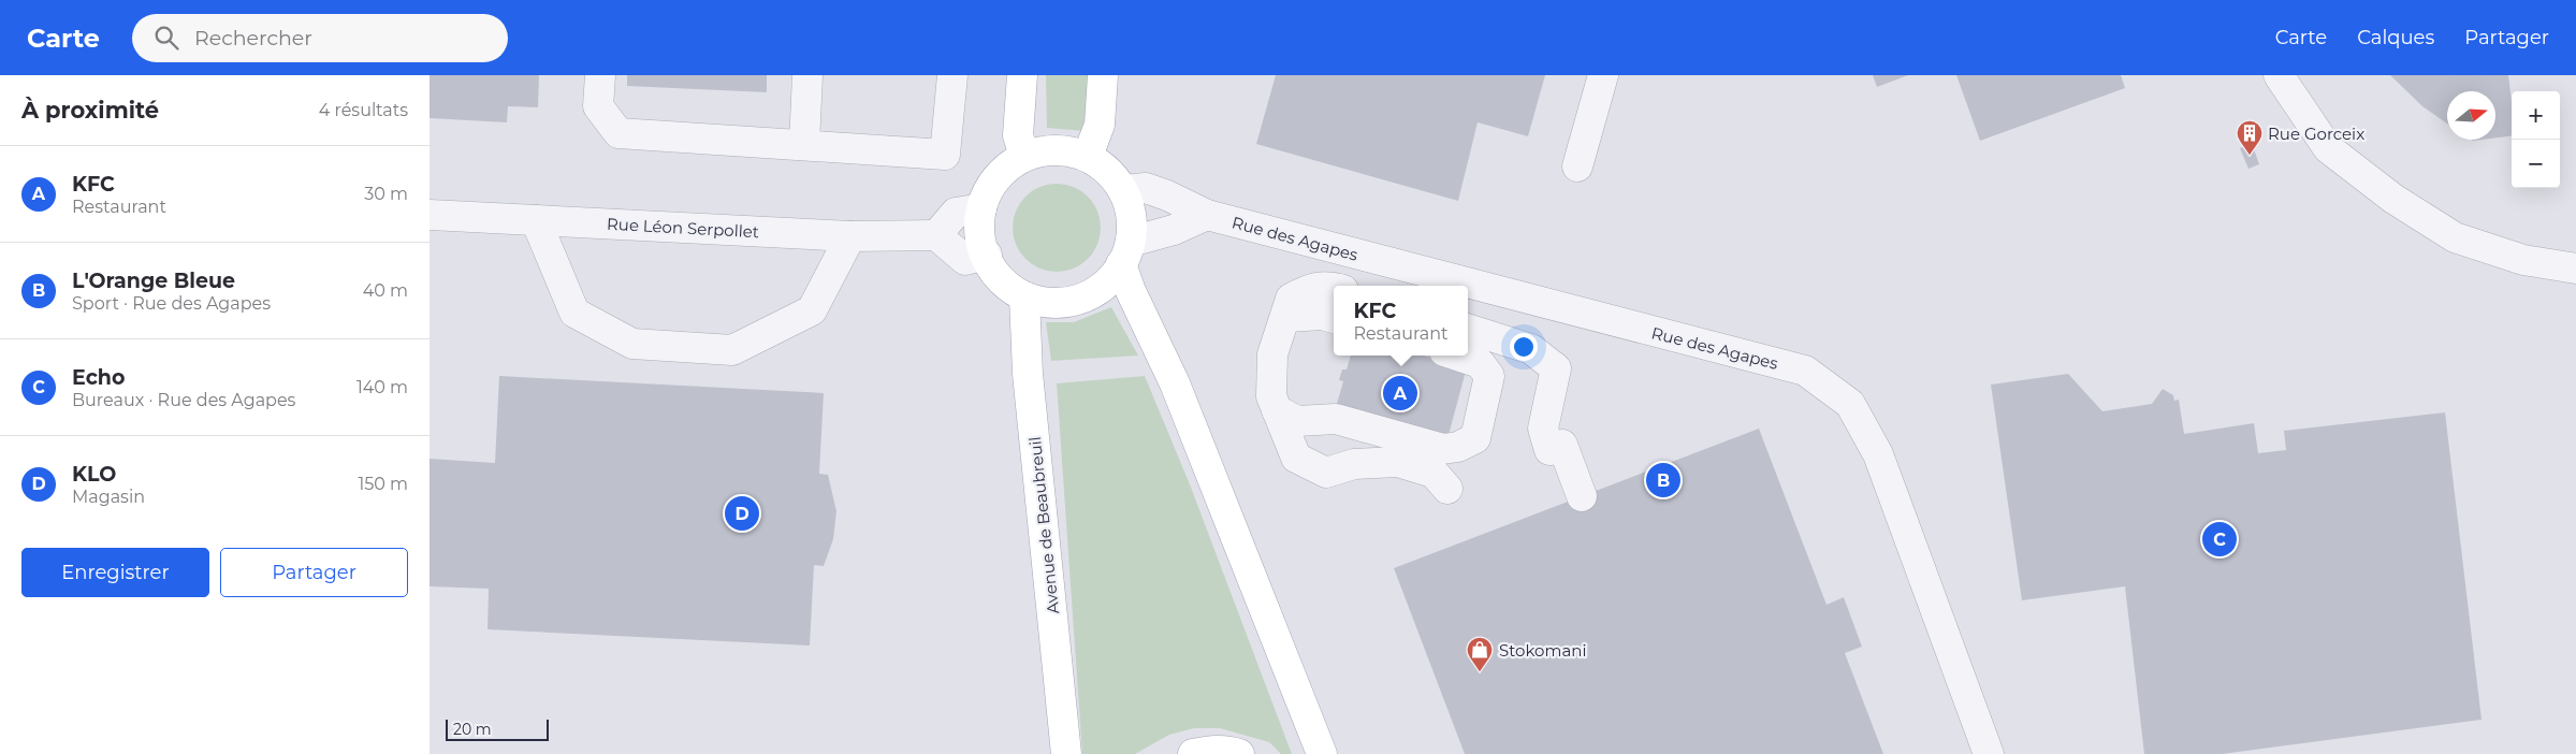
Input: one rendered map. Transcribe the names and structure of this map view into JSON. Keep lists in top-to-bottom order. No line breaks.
{"streets":{"main road":["Avenue de Beaubreuil"],"street":["Rue Léon Serpollet","Rue des Agapes"]},"crossings":[["Rue des Agapes","Avenue de Beaubreuil"]],"places":{"building":["Rue Gorceix"],"shop":["Stokomani"]},"scale_bar":"20 m","north":"right","page":{"header":"Carte","search":"Rechercher","nav":["Carte","Calques","Partager"],"heading":["À proximité","4 résultats"],"map_buttons":["+","−"],"list":[{"mark":"A","name":"KFC","note":"Restaurant","value":"30 m"},{"mark":"B","name":"L'Orange Bleue","note":"Sport · Rue des Agapes","value":"40 m"},{"mark":"C","name":"Echo","note":"Bureaux · Rue des Agapes","value":"140 m"},{"mark":"D","name":"KLO","note":"Magasin","value":"150 m"}],"popup":["KFC","Restaurant"],"pins":["A","B","D","C"],"buttons":["Enregistrer","Partager"],"scale":"20 m"}}
